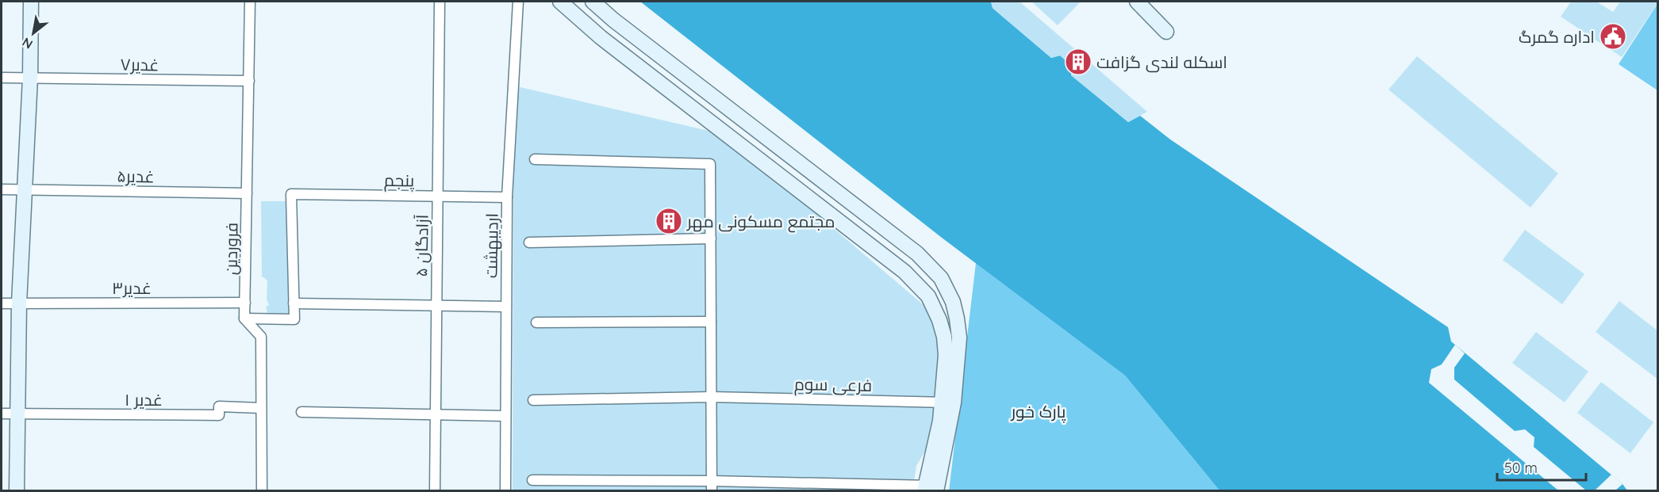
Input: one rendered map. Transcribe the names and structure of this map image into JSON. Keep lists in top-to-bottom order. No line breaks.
{"streets":{"street":["غدیر۷","غدیر۵","پنجم","آزادگان ۵","اردیبهشت","فروردین","غدیر۳","فرعی سوم","غدیر ۱"]},"crossings":[["غدیر۷","فروردین"],["غدیر۵","فروردین"],["پنجم","آزادگان ۵"],["پنجم","اردیبهشت"],["فروردین","غدیر۳"]],"parks":["پارک خور"],"places":{"public building":["اداره گمرگ"],"building":["اسکله لندی گزافت","مجتمع مسکونی مهر"]},"scale_bar":"50 m","north":"bottom left"}
